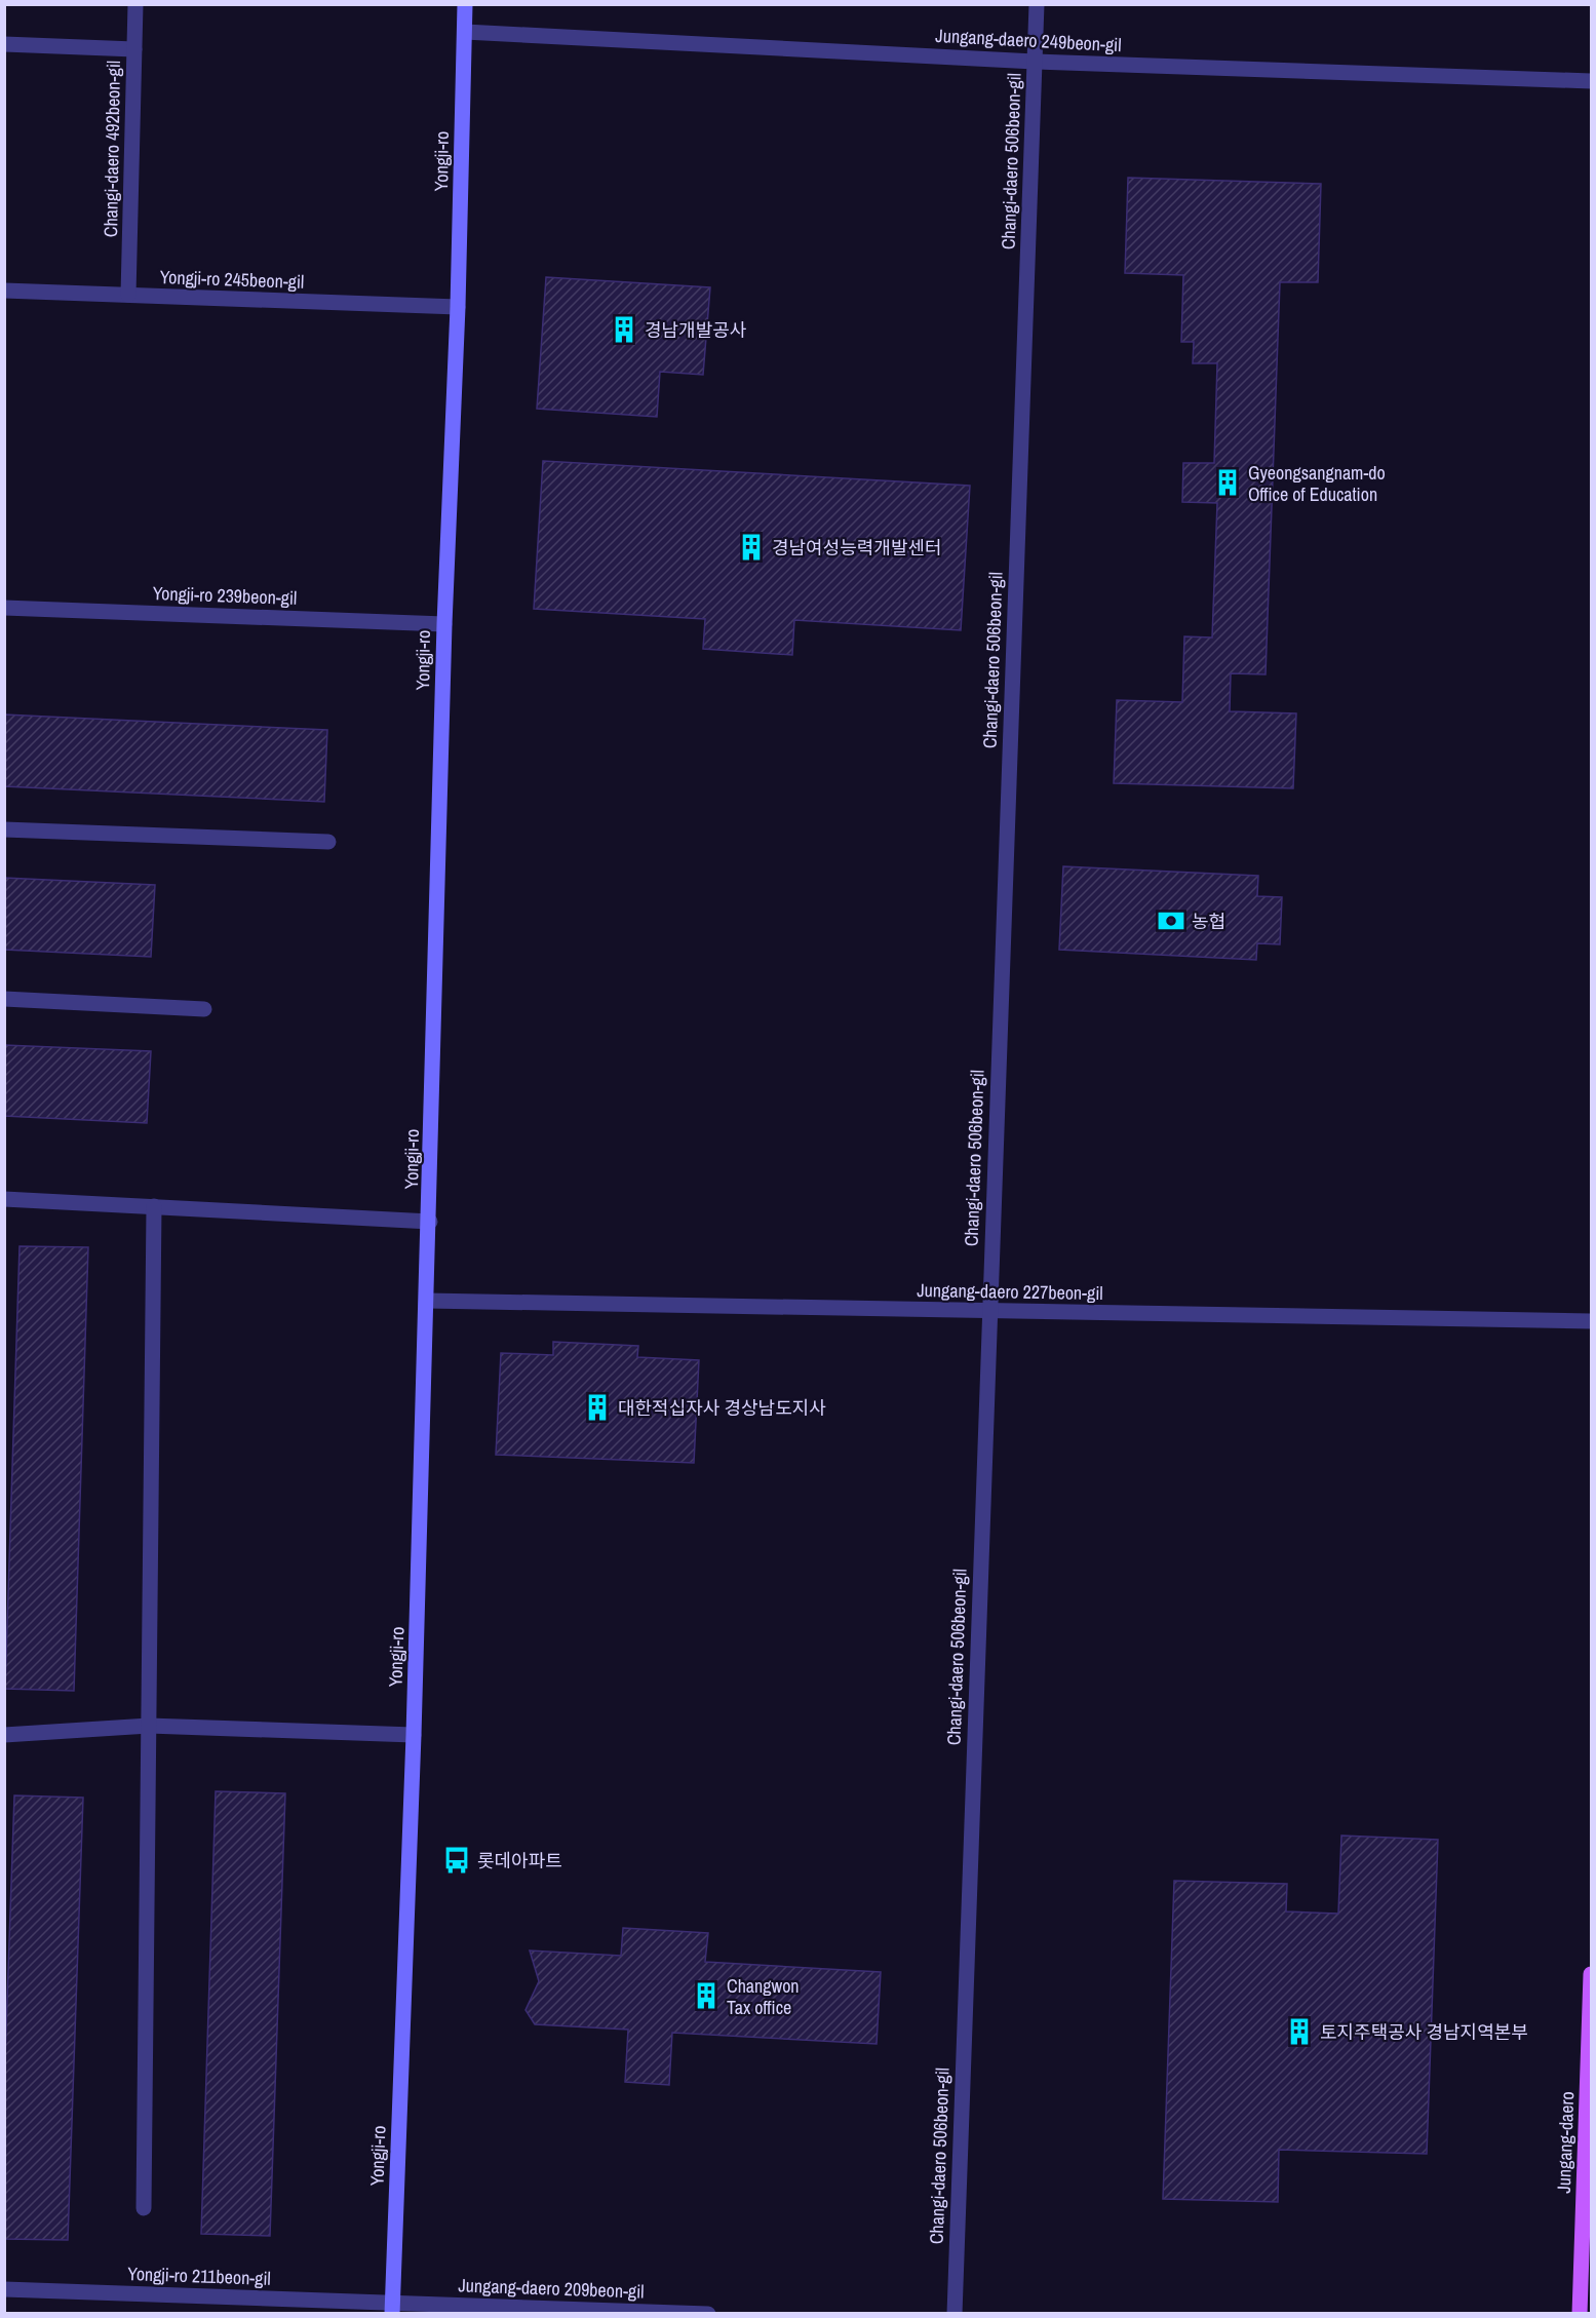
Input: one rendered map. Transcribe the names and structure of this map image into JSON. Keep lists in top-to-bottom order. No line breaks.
{"streets":{"main road":["Yongji-ro","Jungang-daero"],"street":["Jungang-daero 249beon-gil","Changi-daero 492beon-gil","Changi-daero 506beon-gil","Yongji-ro 245beon-gil","Yongji-ro 239beon-gil","Jungang-daero 227beon-gil","Yongji-ro 211beon-gil","Jungang-daero 209beon-gil"]},"crossings":[["Jungang-daero 249beon-gil","Yongji-ro"],["Jungang-daero 249beon-gil","Changi-daero 506beon-gil"],["Changi-daero 492beon-gil","Yongji-ro 245beon-gil"],["Yongji-ro","Yongji-ro 245beon-gil"],["Yongji-ro","Yongji-ro 239beon-gil"],["Yongji-ro","Jungang-daero 227beon-gil"],["Yongji-ro","Yongji-ro 211beon-gil"],["Yongji-ro","Jungang-daero 209beon-gil"],["Changi-daero 506beon-gil","Jungang-daero 227beon-gil"],["Yongji-ro 211beon-gil","Jungang-daero 209beon-gil"]],"places":{"building":["경남개발공사","Gyeongsangnam-do Office of Education","경남여성능력개발센터","대한적십자사 경상남도지사","Changwon Tax office","토지주택공사 경남지역본부"],"bank":["농협"],"bus stop":["롯데아파트"]}}
